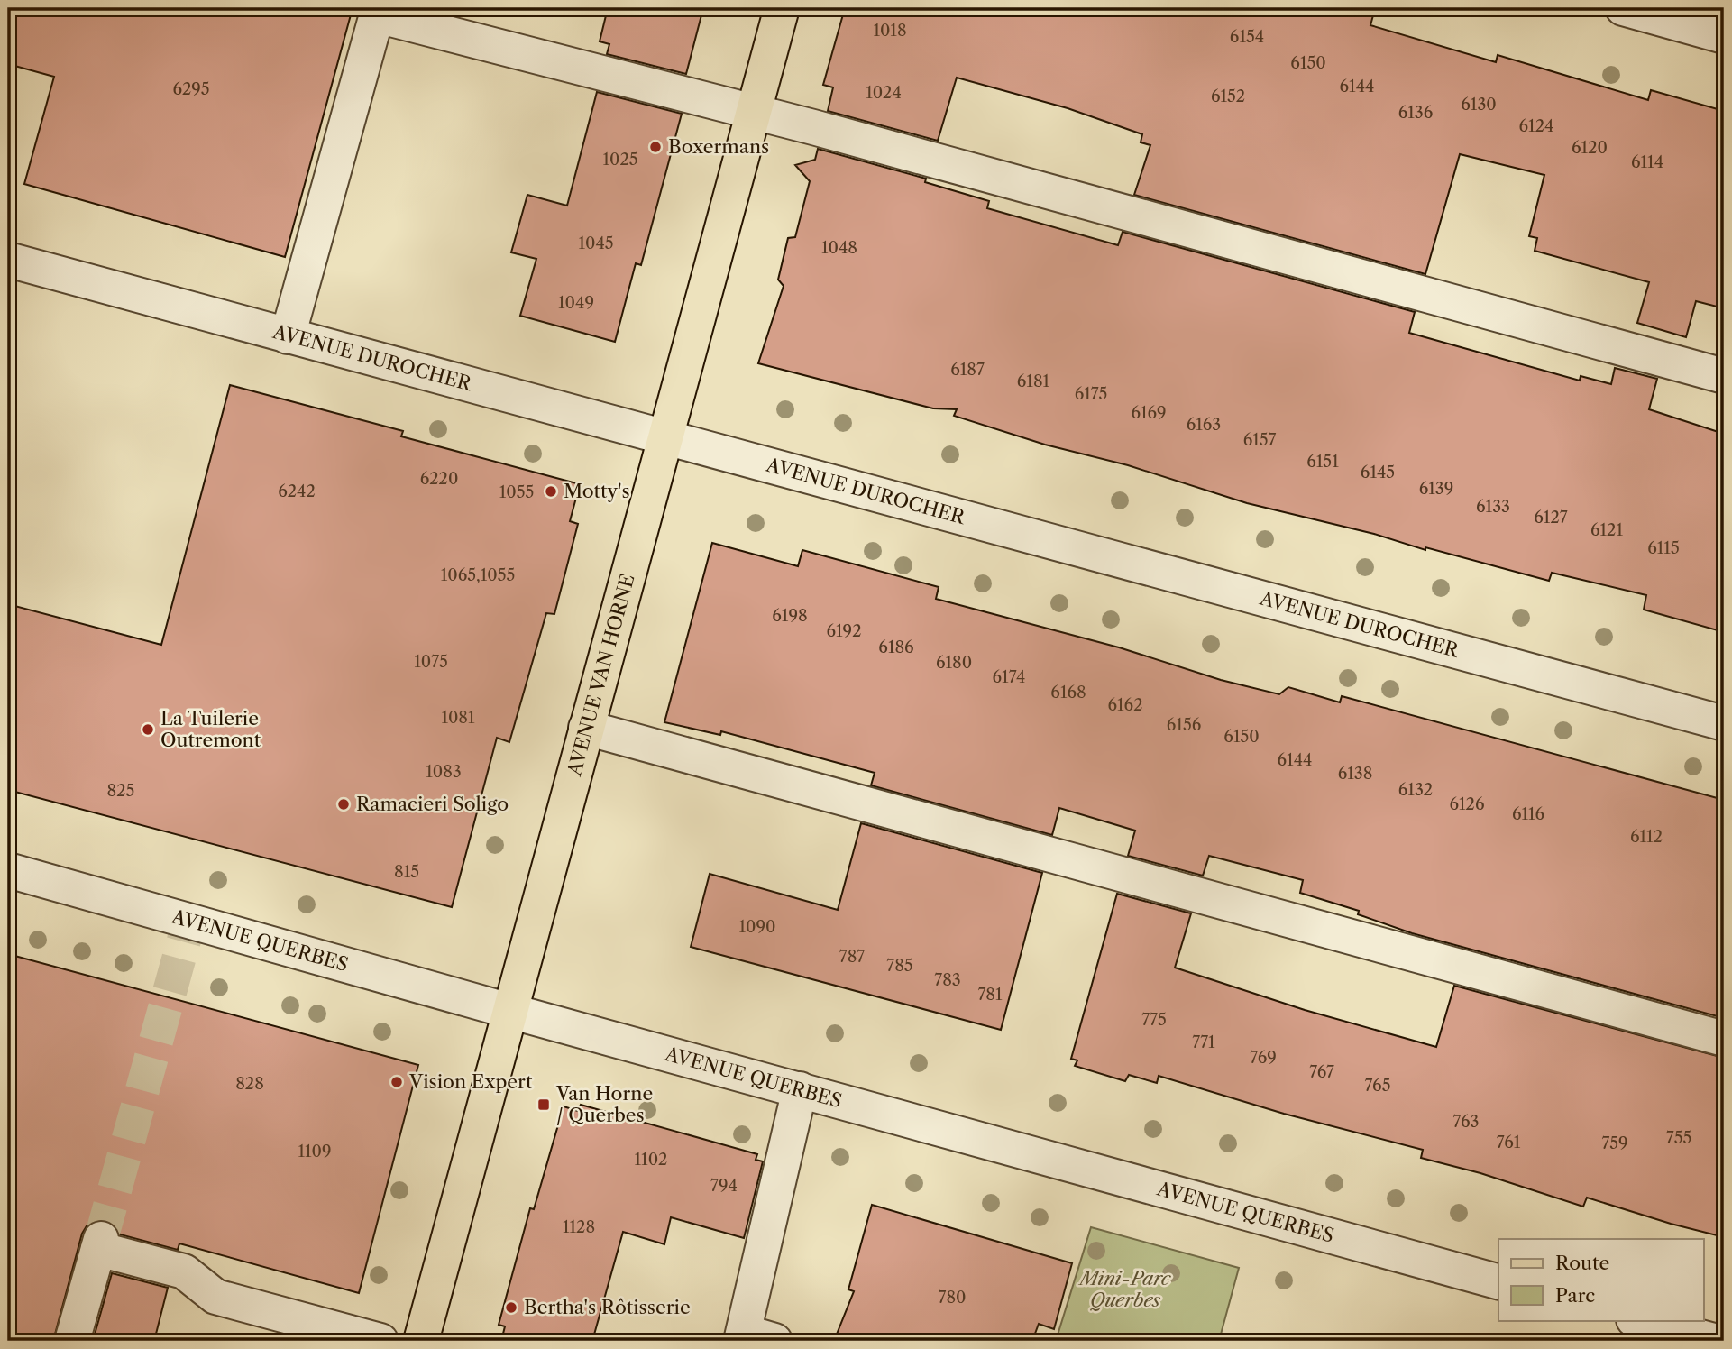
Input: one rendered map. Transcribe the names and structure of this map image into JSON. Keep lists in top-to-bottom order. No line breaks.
{"streets":{"main road":["AVENUE VAN HORNE"],"street":["AVENUE DUROCHER","AVENUE QUERBES"]},"crossings":[["AVENUE DUROCHER","AVENUE VAN HORNE"],["AVENUE VAN HORNE","AVENUE QUERBES"]],"parks":["Mini-Parc Querbes"],"places":{"other":["Boxermans","Motty's","La Tuilerie Outremont","Ramacieri Soligo","Vision Expert","Bertha's Rôtisserie"],"transit":["Van Horne / Querbes"]},"house_numbers":["1018","6154","6150","6144","6295","1024","6152","6130","6136","6124","6120","1025","6114","1045","1048","1049","6187","6181","6175","6169","6163","6157","6151","6145","6220","6139","6242","1055","6133","6127","6121","6115","1065,1055","6198","6192","6186","1075","6180","6174","6168","6162","1081","6156","6150","6144","1083","6138","6132","825","6126","6116","6112","815","1090","787","785","783","781","775","771","769","767","828","765","763","755","761","759","1109","1102","794","1128","780"],"legend":["Route","Parc"]}
